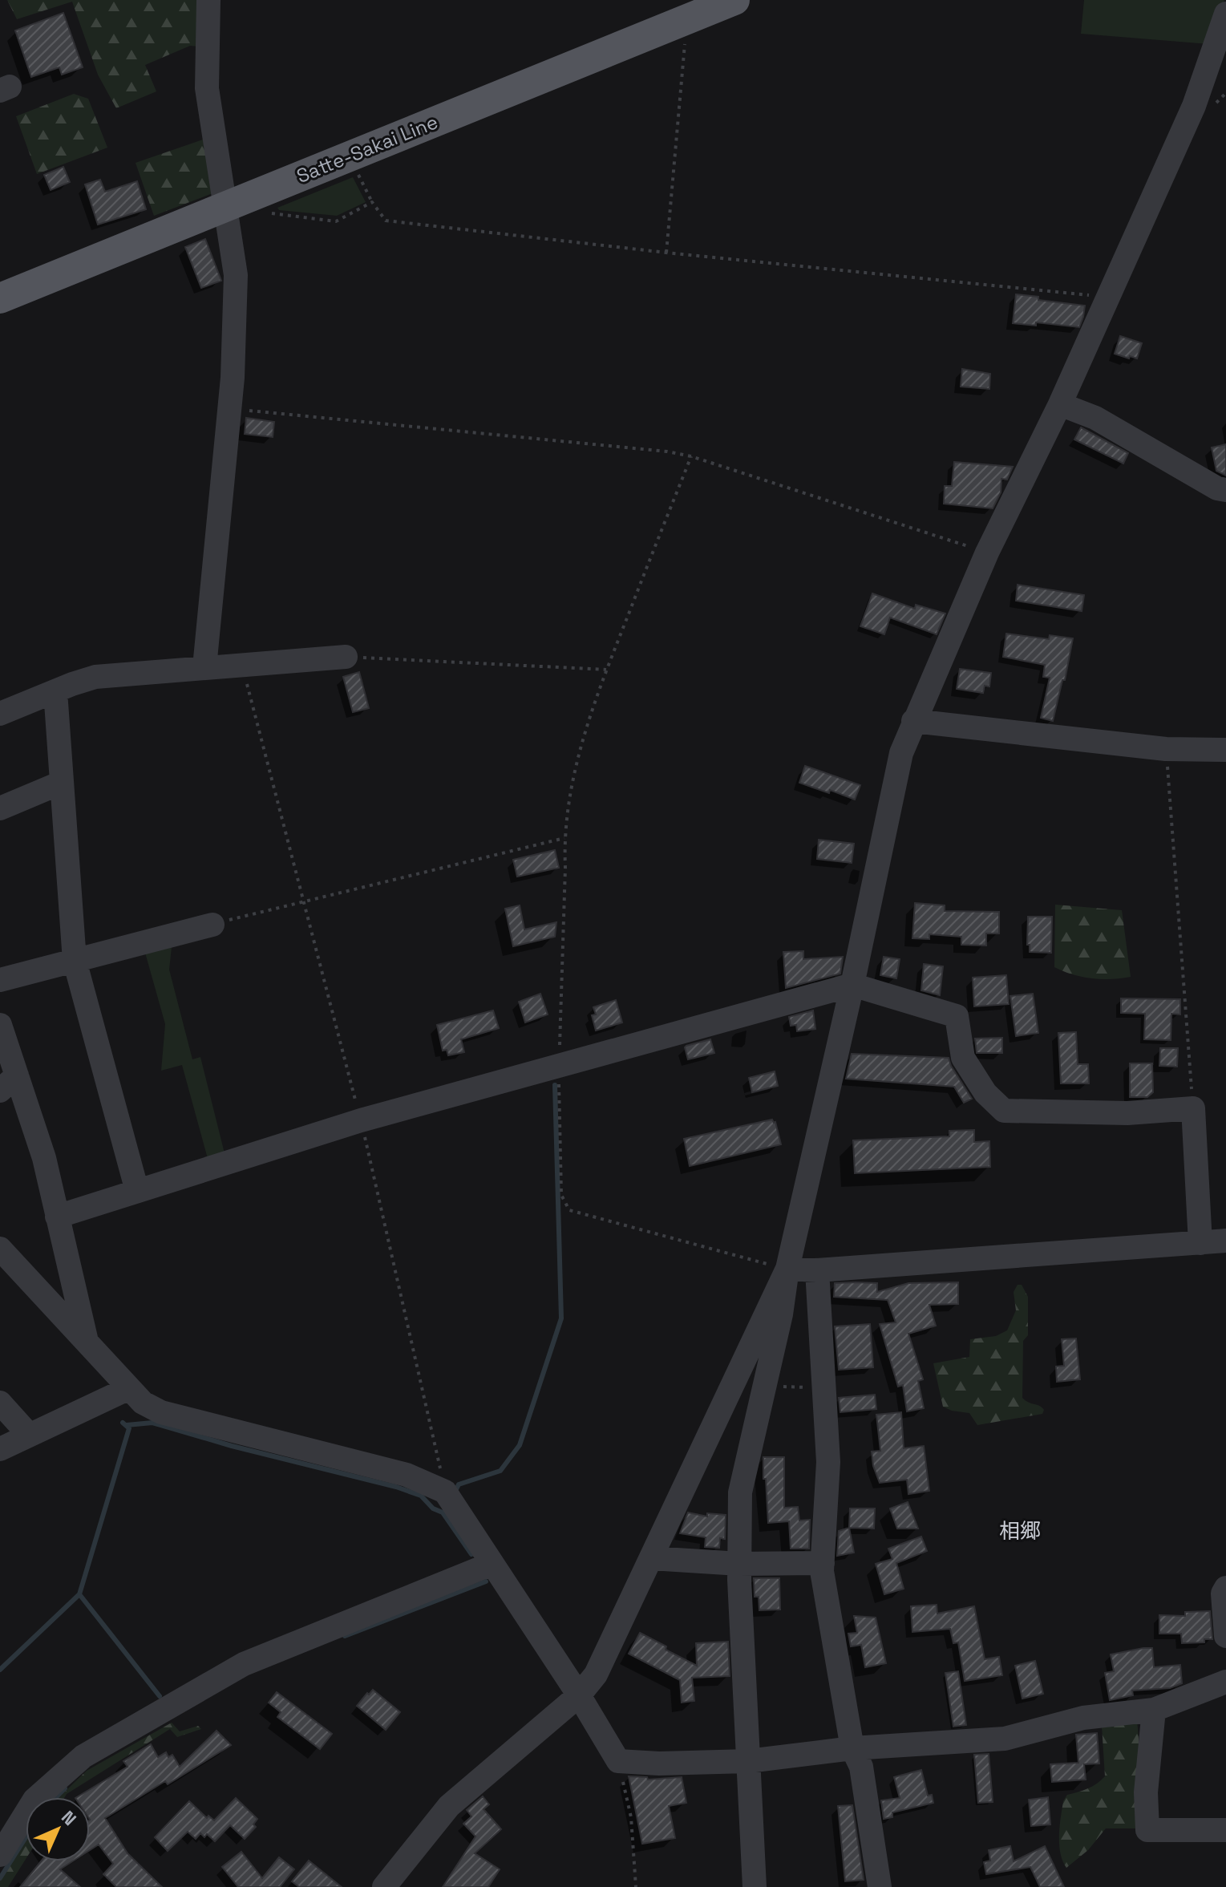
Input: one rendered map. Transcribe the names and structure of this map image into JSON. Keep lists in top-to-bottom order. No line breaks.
{"streets":{"main road":["Satte-Sakai Line"]},"districts":["相郷"],"north":"top right"}
